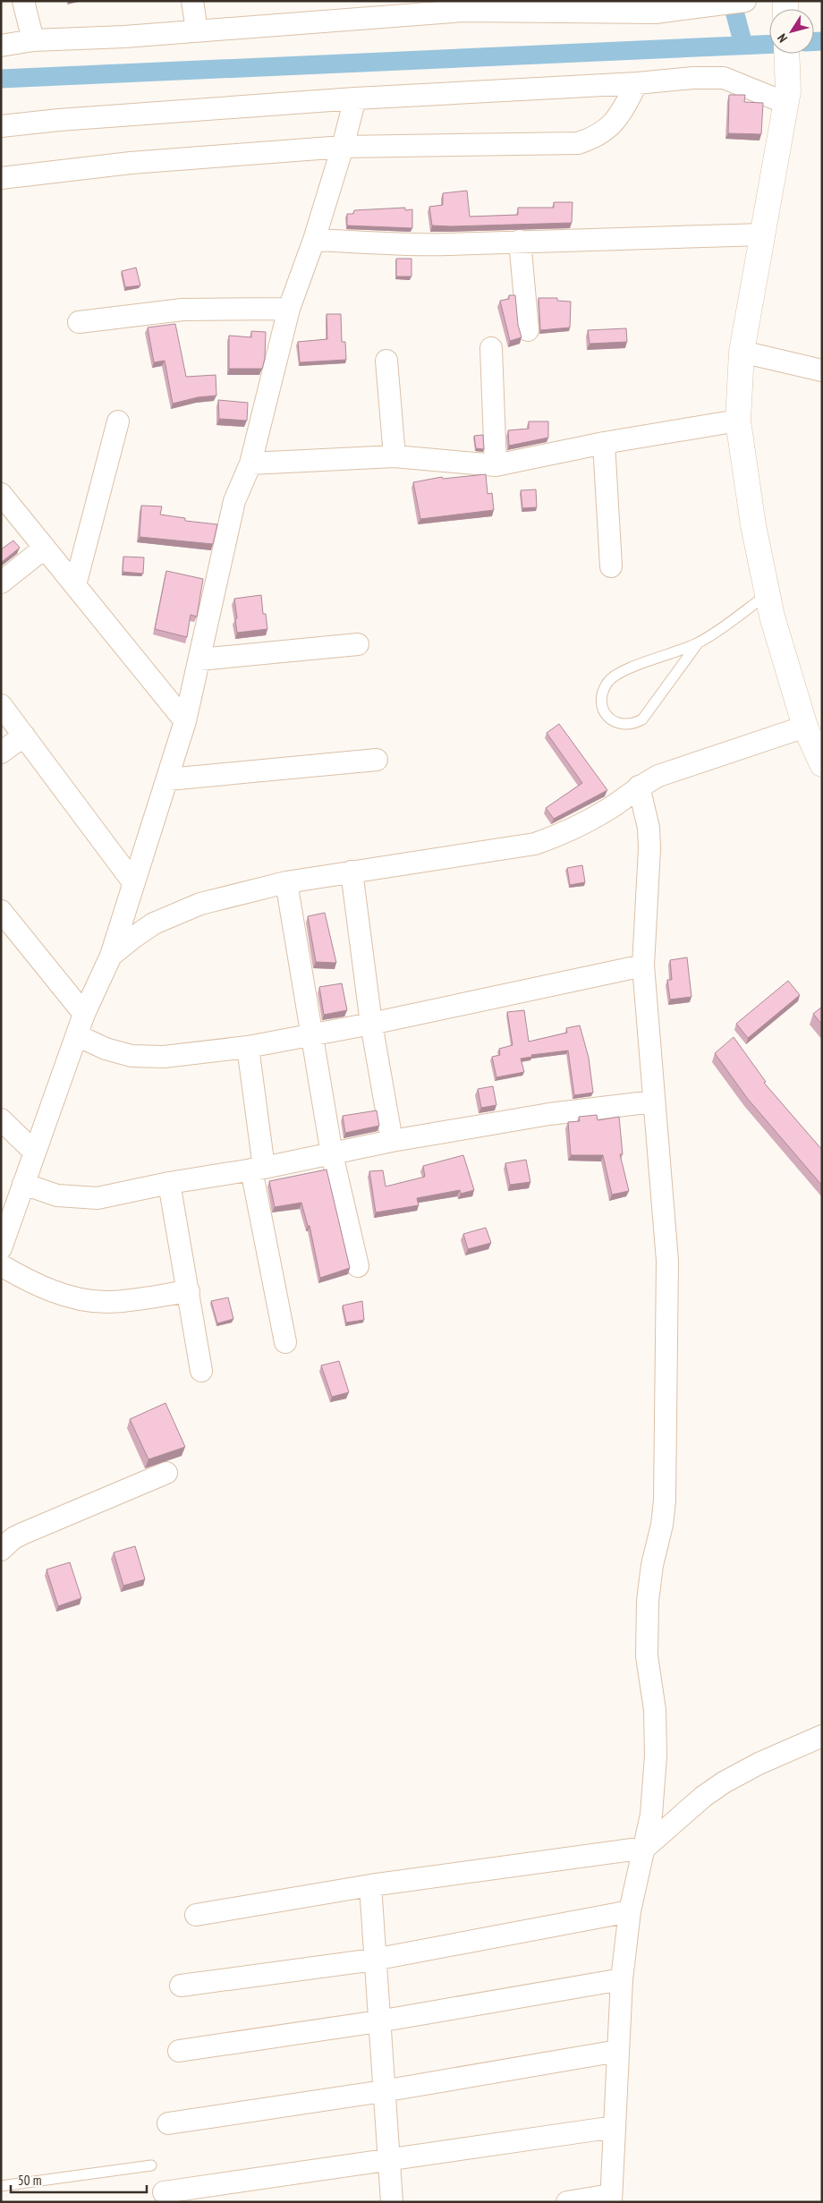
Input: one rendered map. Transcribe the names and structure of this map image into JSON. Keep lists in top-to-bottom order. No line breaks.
{"scale_bar":"50 m","north":"bottom left"}
